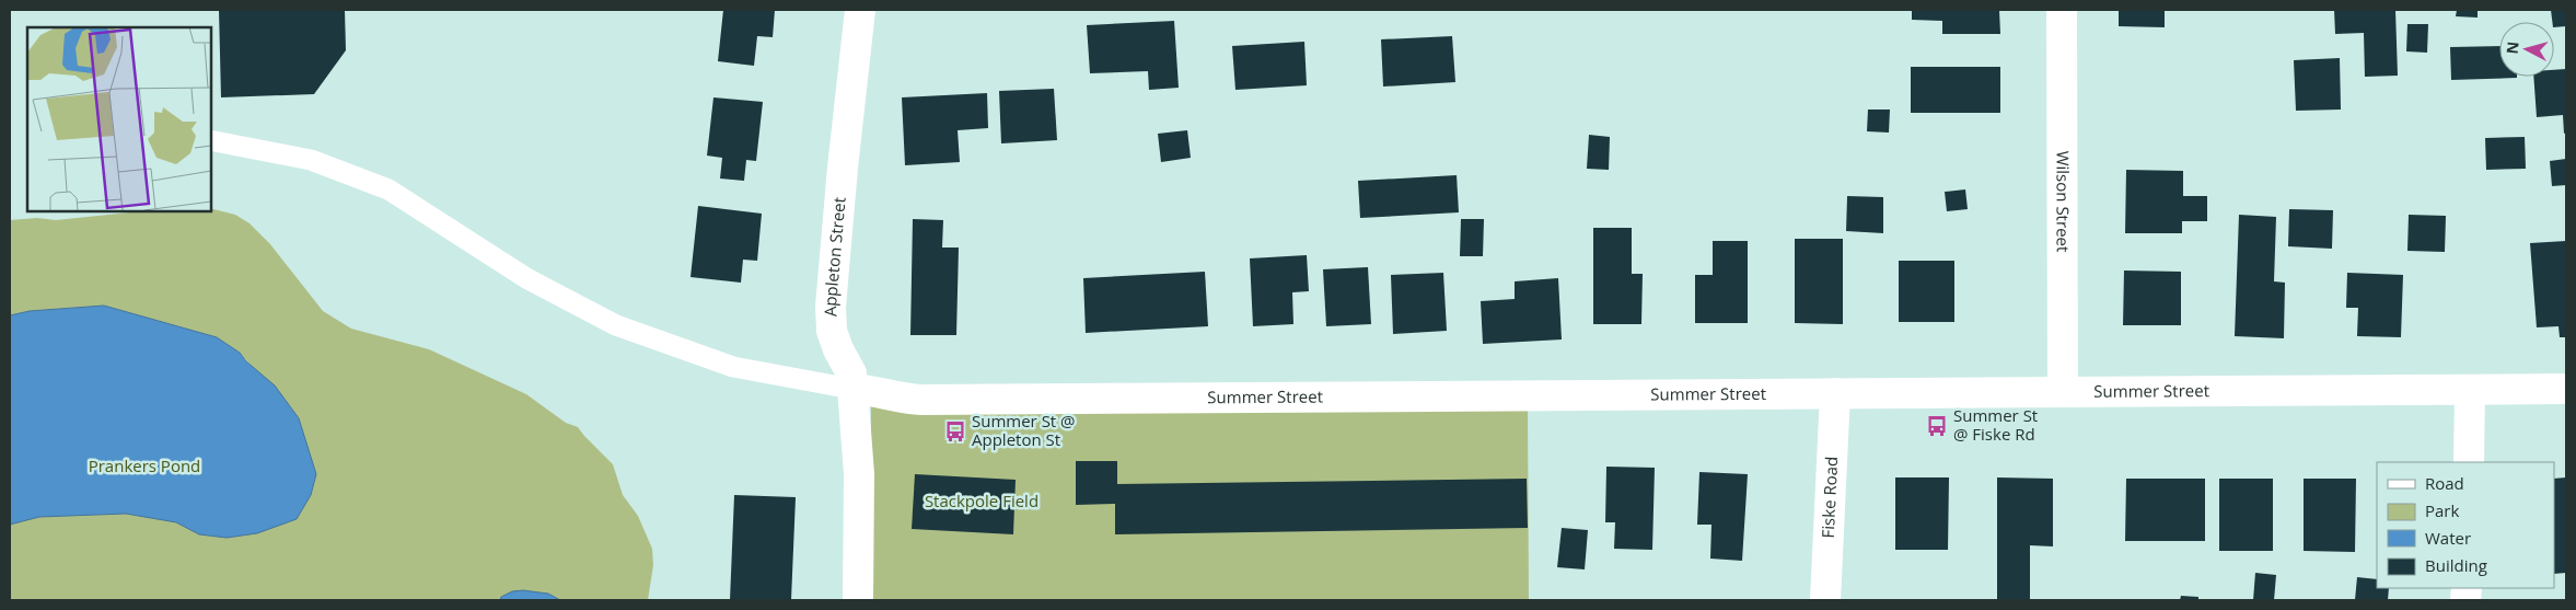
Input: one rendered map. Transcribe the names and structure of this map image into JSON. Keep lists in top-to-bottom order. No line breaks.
{"streets":{"street":["Wilson Street","Appleton Street","Summer Street","Fiske Road"]},"crossings":[["Wilson Street","Summer Street"],["Appleton Street","Summer Street"],["Summer Street","Fiske Road"]],"parks":["Prankers Pond","Stackpole Field"],"places":{"bus stop":["Summer St @ Fiske Rd","Summer St @ Appleton St"]},"legend":["Road","Park","Water","Building"],"north":"left"}
